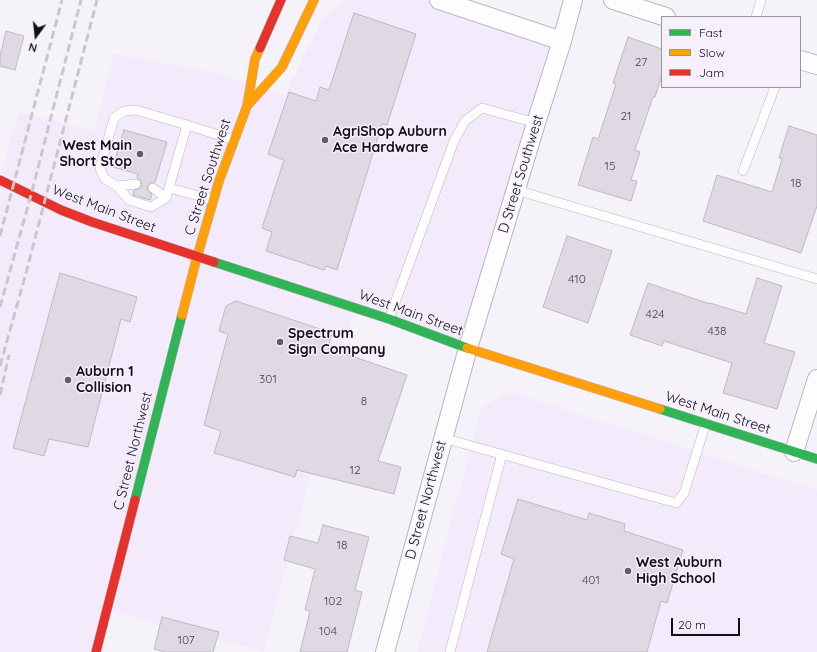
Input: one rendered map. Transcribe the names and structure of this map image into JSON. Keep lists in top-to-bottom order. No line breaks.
{"streets":{"main road":["C Street Southwest","West Main Street","C Street Northwest"],"street":["D Street Southwest","D Street Northwest"]},"crossings":[["D Street Southwest","West Main Street"],["D Street Southwest","D Street Northwest"],["C Street Southwest","West Main Street"],["C Street Southwest","C Street Northwest"],["West Main Street","C Street Northwest"],["West Main Street","D Street Northwest"]],"places":["AgriShop Auburn Ace Hardware","West Main Short Stop","Spectrum Sign Company","Auburn 1 Collision","West Auburn High School"],"house_numbers":["27","21","15","18","410","424","438","301","8","12","18","401","102","104","107"],"legend":["Fast","Slow","Jam"],"scale_bar":"20 m","north":"bottom"}
